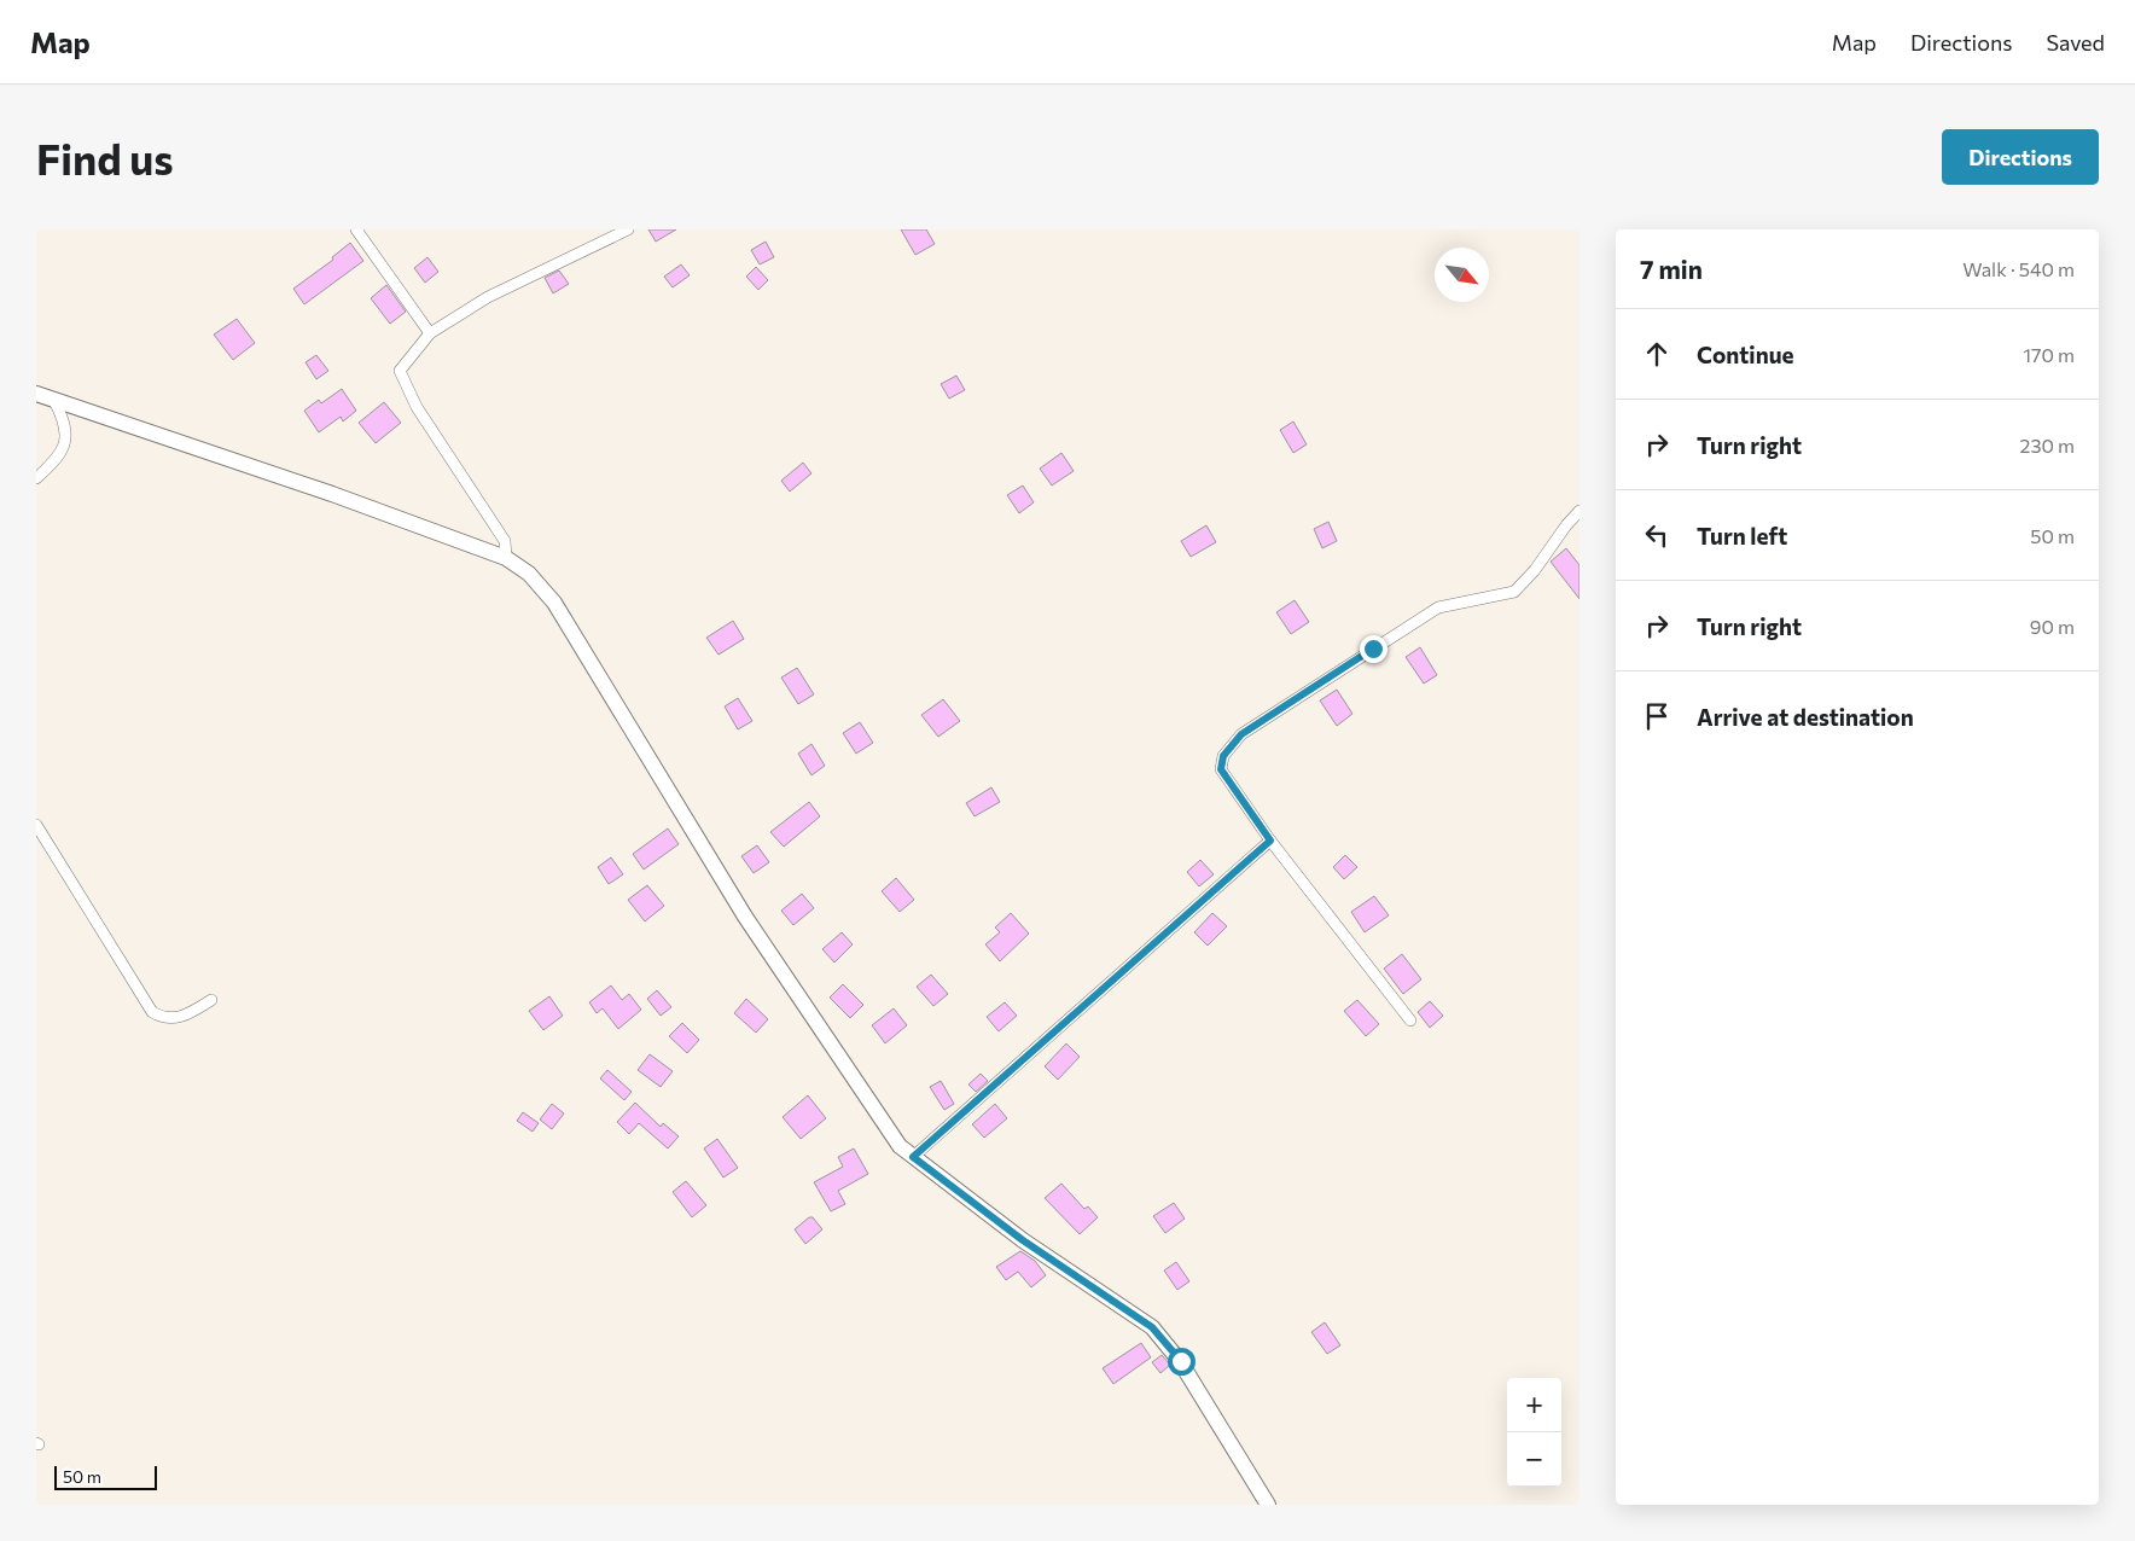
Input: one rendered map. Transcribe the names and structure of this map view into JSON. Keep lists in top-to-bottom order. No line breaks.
{"scale_bar":"50 m","north":"bottom right","page":{"header":"Map","nav":["Map","Directions","Saved"],"buttons":"Directions","title":"Find us","heading":["7 min","Walk · 540 m"],"list":[["Continue","170 m"],["Turn right","230 m"],["Turn left","50 m"],["Turn right","90 m"],"Arrive at destination"],"map_buttons":["+","−"],"scale":"50 m"}}
